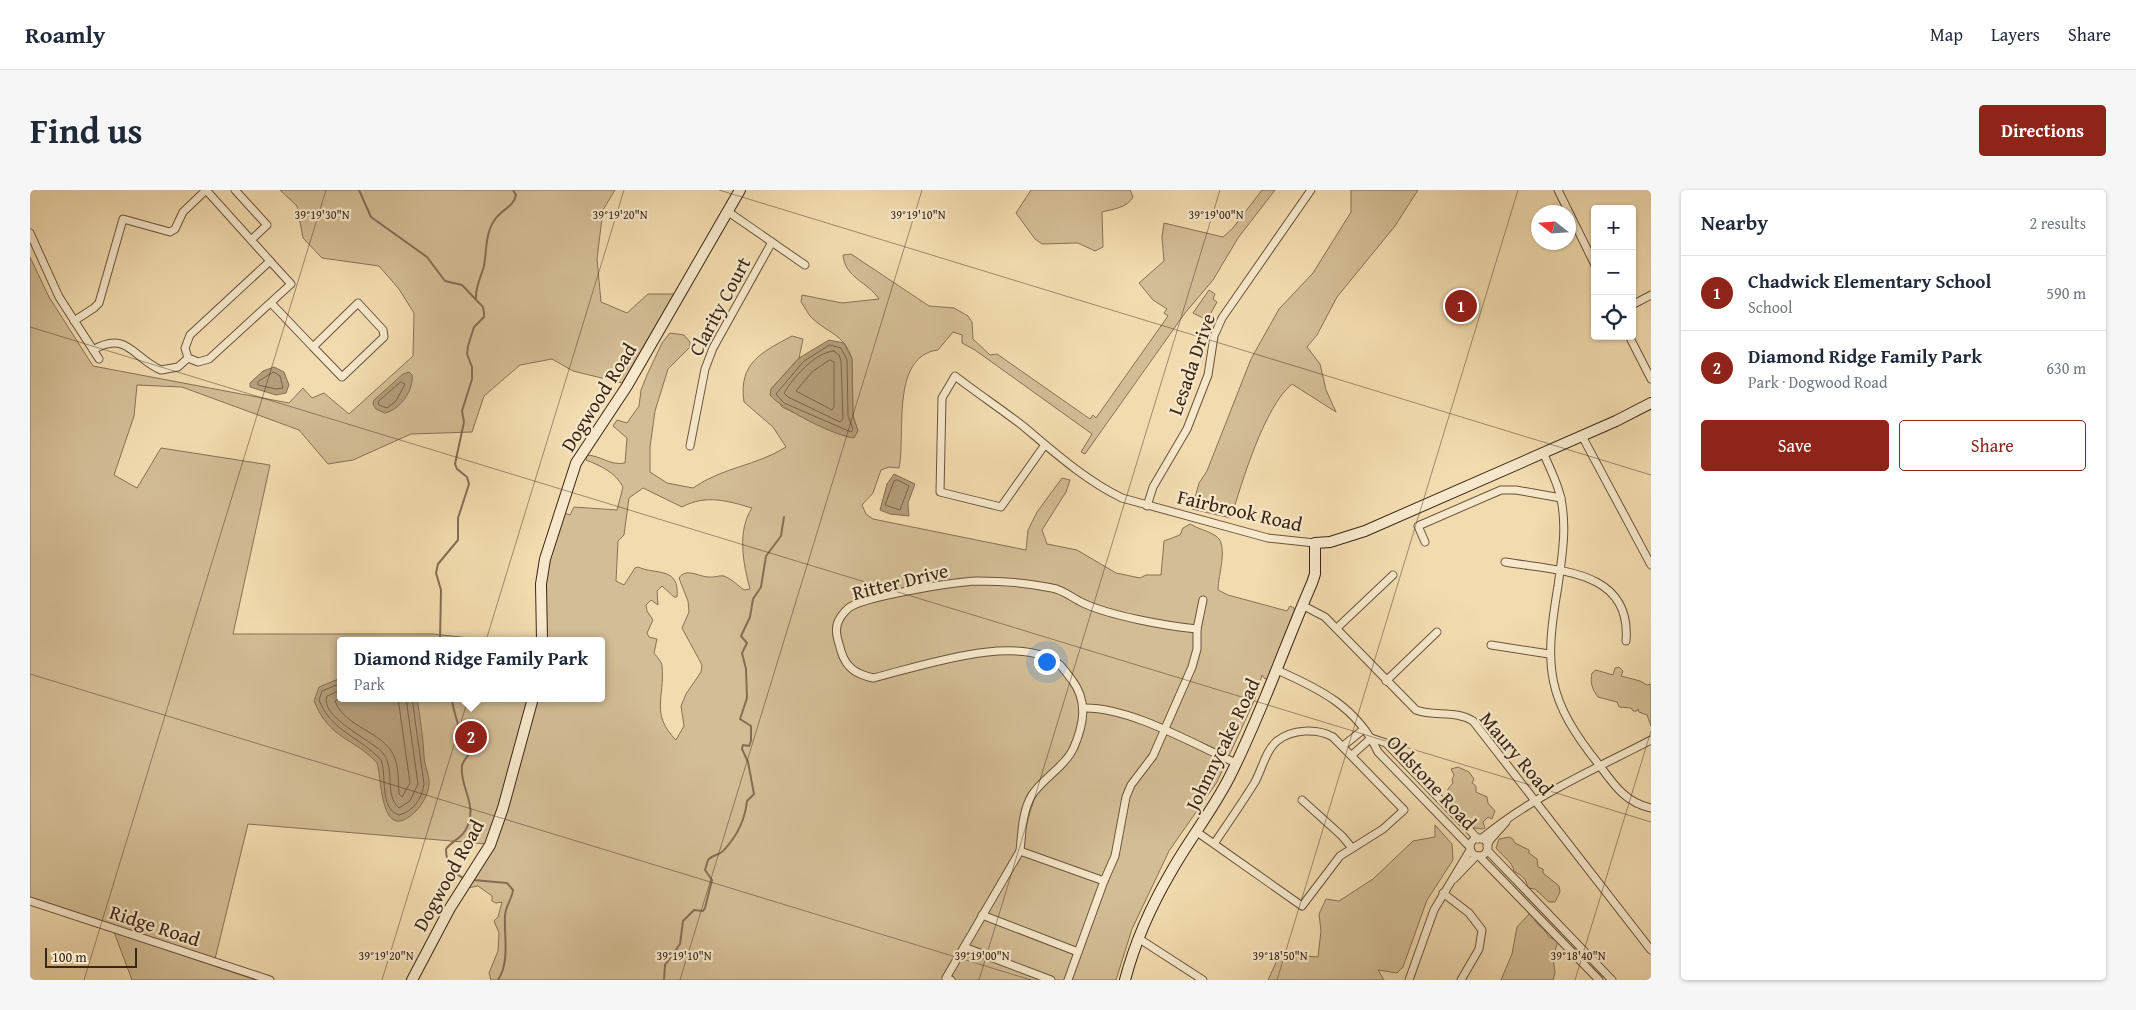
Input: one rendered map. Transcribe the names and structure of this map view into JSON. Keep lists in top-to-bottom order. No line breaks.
{"streets":{"street":["Clarity Court","Lesada Drive","Dogwood Road","Fairbrook Road","Ritter Drive","Johnnycake Road","Maury Road","Oldstone Road","Ridge Road"]},"crossings":[["Clarity Court","Dogwood Road"],["Lesada Drive","Fairbrook Road"],["Fairbrook Road","Johnnycake Road"],["Johnnycake Road","Maury Road"],["Johnnycake Road","Oldstone Road"]],"scale_bar":"100 m","north":"left","page":{"header":"Roamly","nav":["Map","Layers","Share"],"title":"Find us","buttons":["Directions",["Save","Share"]],"heading":["Nearby","2 results"],"map_buttons":["+","−"],"list":[{"mark":"1","name":"Chadwick Elementary School","note":"School","value":"590 m"},{"mark":"2","name":"Diamond Ridge Family Park","note":"Park · Dogwood Road","value":"630 m"}],"pins":["1","2"],"popup":["Diamond Ridge Family Park","Park"],"scale":"100 m"},"coordinates":["39°19'30\"N","39°19'20\"N","39°19'10\"N","39°19'00\"N","39°18'50\"N","39°18'40\"N"]}
